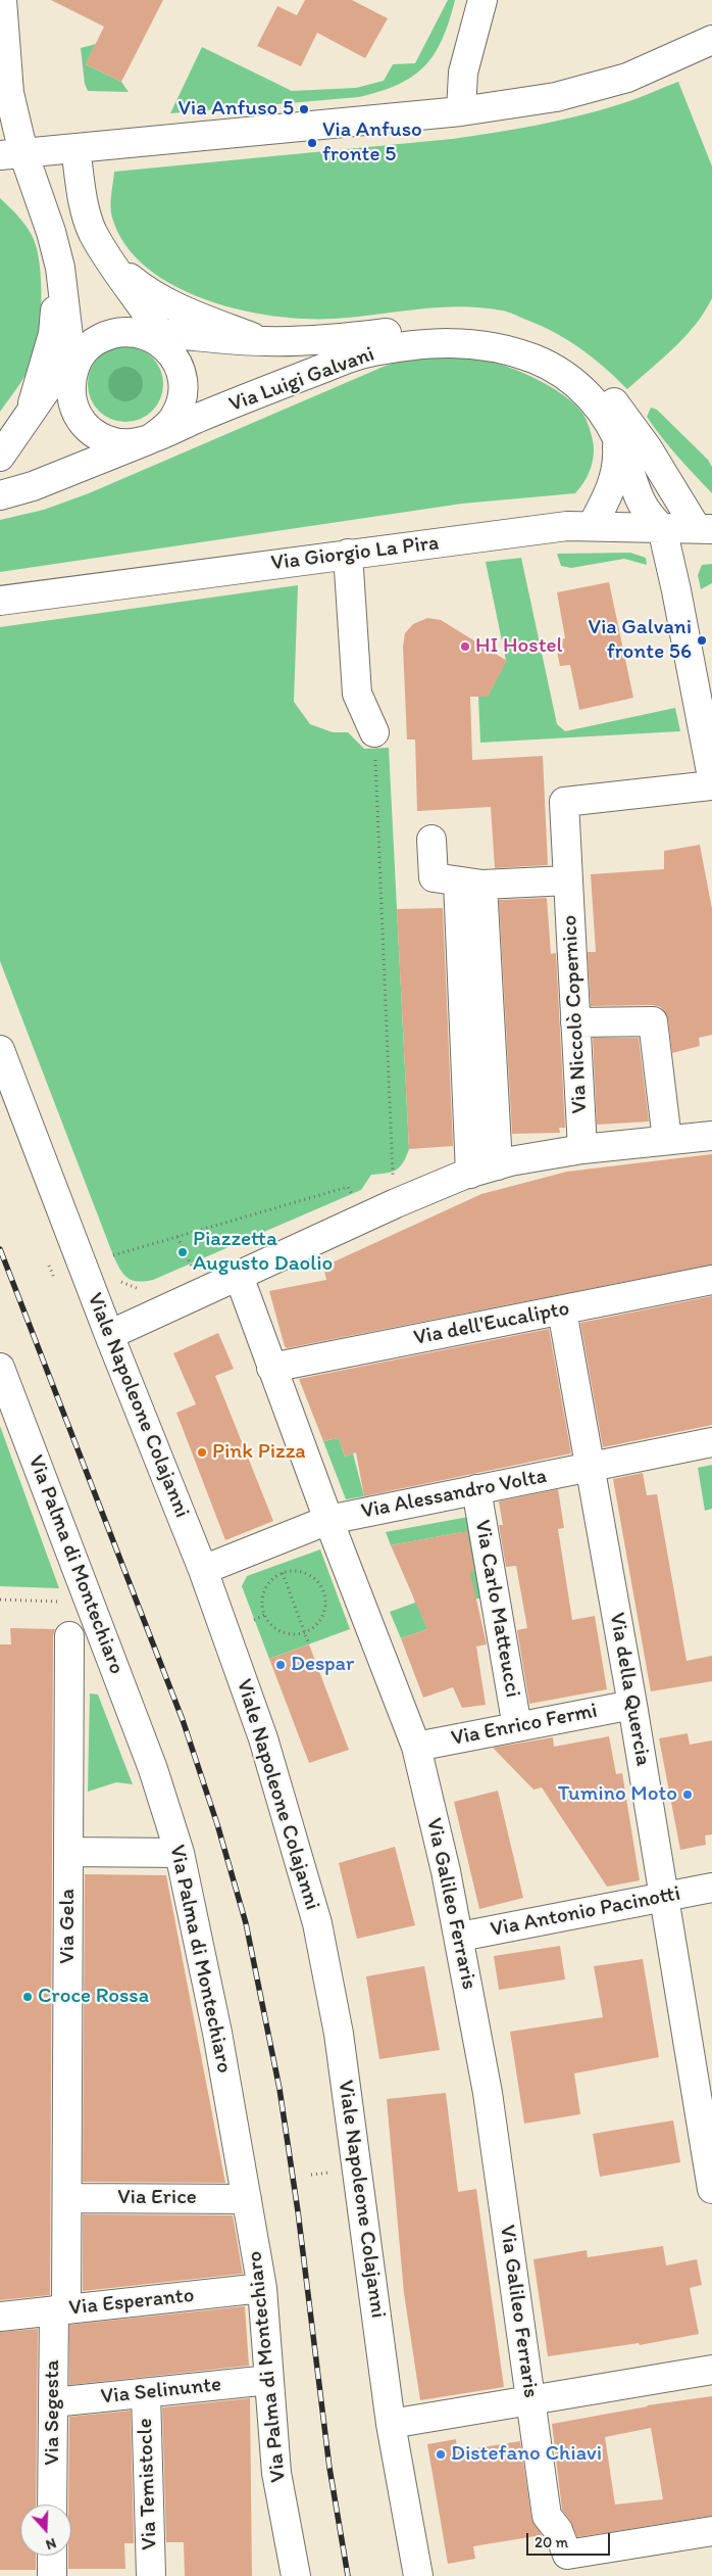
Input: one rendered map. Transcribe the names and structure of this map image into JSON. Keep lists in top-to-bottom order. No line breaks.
{"streets":{"street":["Via Luigi Galvani","Via Giorgio La Pira","Via Niccolò Copernico","Via dell'Eucalipto","Viale Napoleone Colajanni","Via Alessandro Volta","Via Palma di Montechiaro","Via Carlo Matteucci","Via della Quercia","Via Enrico Fermi","Via Galileo Ferraris","Via Antonio Pacinotti","Via Gela","Via Erice","Via Esperanto","Via Selinunte","Via Segesta","Via Temistocle"]},"crossings":[["Via Luigi Galvani","Via Giorgio La Pira"],["Via dell'Eucalipto","Via della Quercia"],["Via dell'Eucalipto","Via Galileo Ferraris"],["Viale Napoleone Colajanni","Via Alessandro Volta"],["Via Alessandro Volta","Via Carlo Matteucci"],["Via Alessandro Volta","Via della Quercia"],["Via Alessandro Volta","Via Galileo Ferraris"],["Via Palma di Montechiaro","Via Erice"],["Via Palma di Montechiaro","Via Esperanto"],["Via Palma di Montechiaro","Via Selinunte"],["Via Carlo Matteucci","Via Enrico Fermi"],["Via della Quercia","Via Enrico Fermi"],["Via della Quercia","Via Antonio Pacinotti"],["Via Enrico Fermi","Via Galileo Ferraris"],["Via Galileo Ferraris","Via Antonio Pacinotti"],["Via Gela","Via Erice"],["Via Gela","Via Esperanto"],["Via Gela","Via Segesta"],["Via Esperanto","Via Segesta"],["Via Selinunte","Via Segesta"],["Via Selinunte","Via Temistocle"]],"places":["Via Anfuso 5","Via Anfuso fronte 5","Via Galvani fronte 56","HI Hostel","Piazzetta Augusto Daolio","Pink Pizza","Despar","Tumino Moto","Croce Rossa","Distefano Chiavi"],"scale_bar":"20 m","north":"bottom"}
